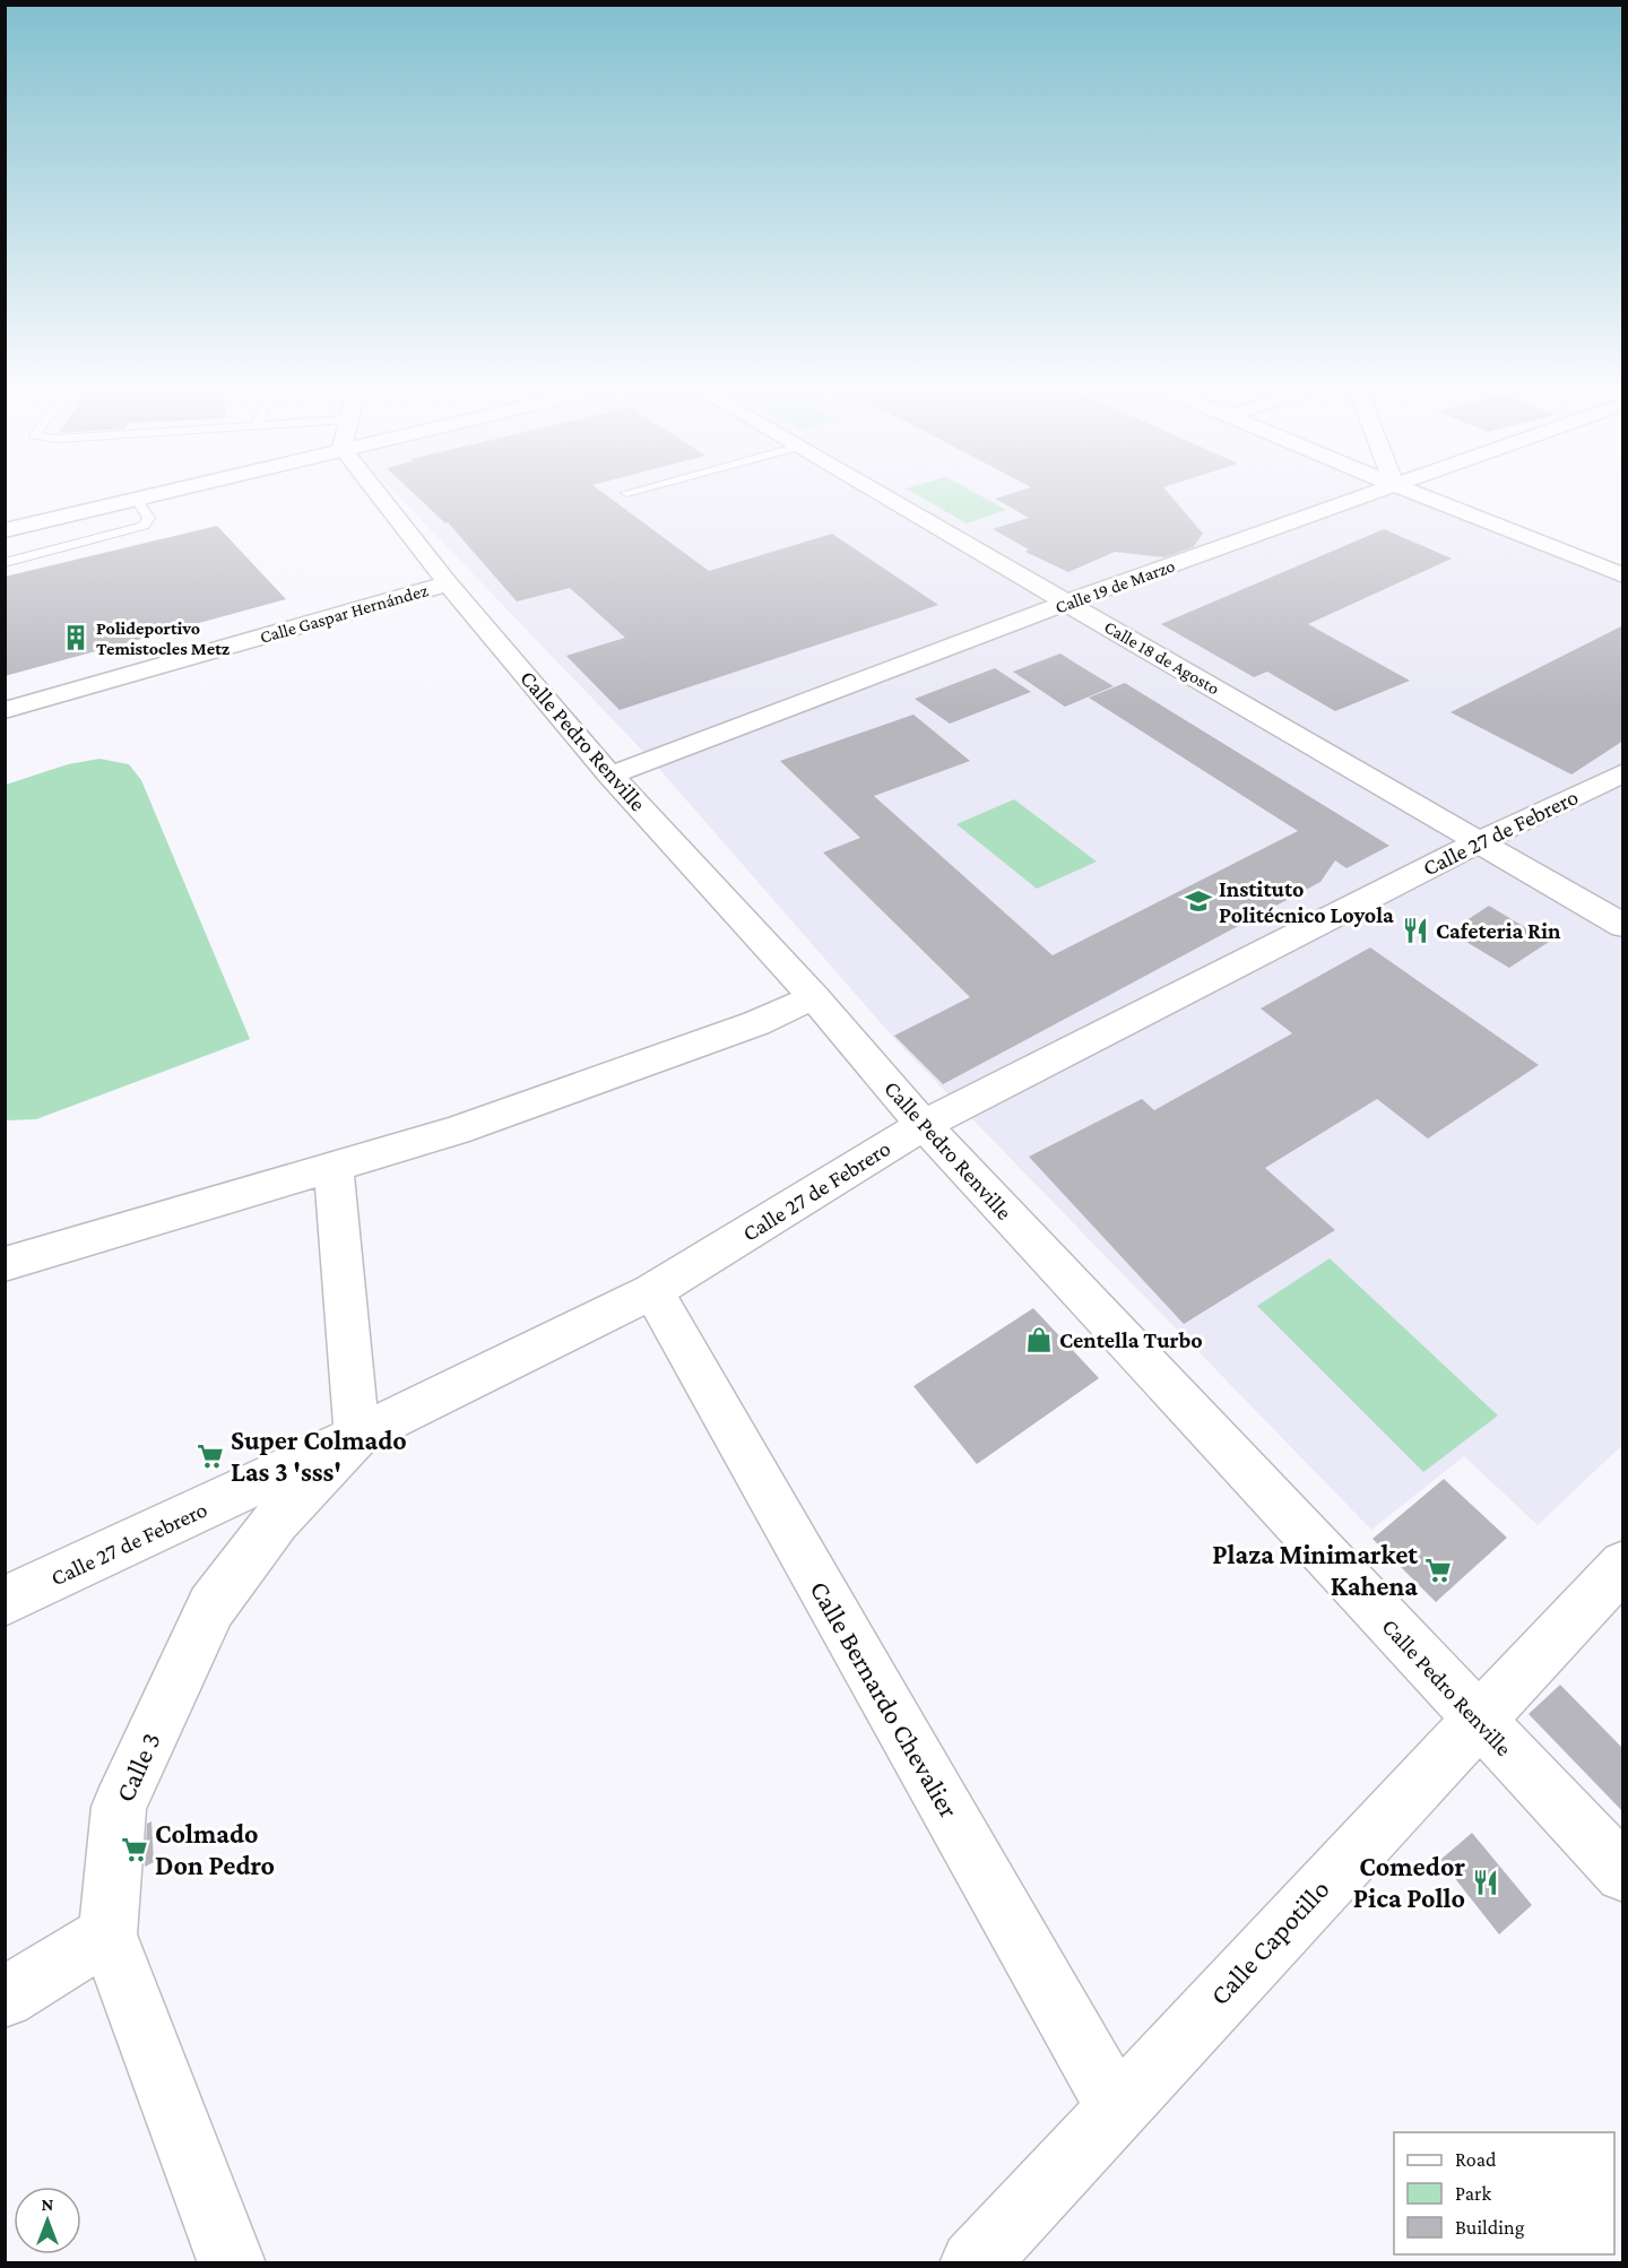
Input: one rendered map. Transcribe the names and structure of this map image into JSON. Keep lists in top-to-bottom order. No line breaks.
{"streets":{"street":["Calle 19 de Marzo","Calle Gaspar Hernández","Calle 18 de Agosto","Calle Pedro Renville","Calle 27 de Febrero","Calle Bernardo Chevalier","Calle 3","Calle Capotillo"]},"crossings":[["Calle 19 de Marzo","Calle 18 de Agosto"],["Calle 19 de Marzo","Calle Pedro Renville"],["Calle Gaspar Hernández","Calle Pedro Renville"],["Calle 18 de Agosto","Calle 27 de Febrero"],["Calle Pedro Renville","Calle 27 de Febrero"],["Calle Pedro Renville","Calle Capotillo"],["Calle 27 de Febrero","Calle Bernardo Chevalier"],["Calle 27 de Febrero","Calle 3"],["Calle Bernardo Chevalier","Calle Capotillo"]],"places":{"building":["Polideportivo Temistocles Metz"],"school or university":["Instituto Politécnico Loyola"],"restaurant":["Cafeteria Rin","Comedor Pica Pollo"],"shop":["Centella Turbo"],"supermarket":["Super Colmado Las 3 'sss'","Plaza Minimarket Kahena","Colmado Don Pedro"]},"legend":["Road","Park","Building"],"north":"top"}
